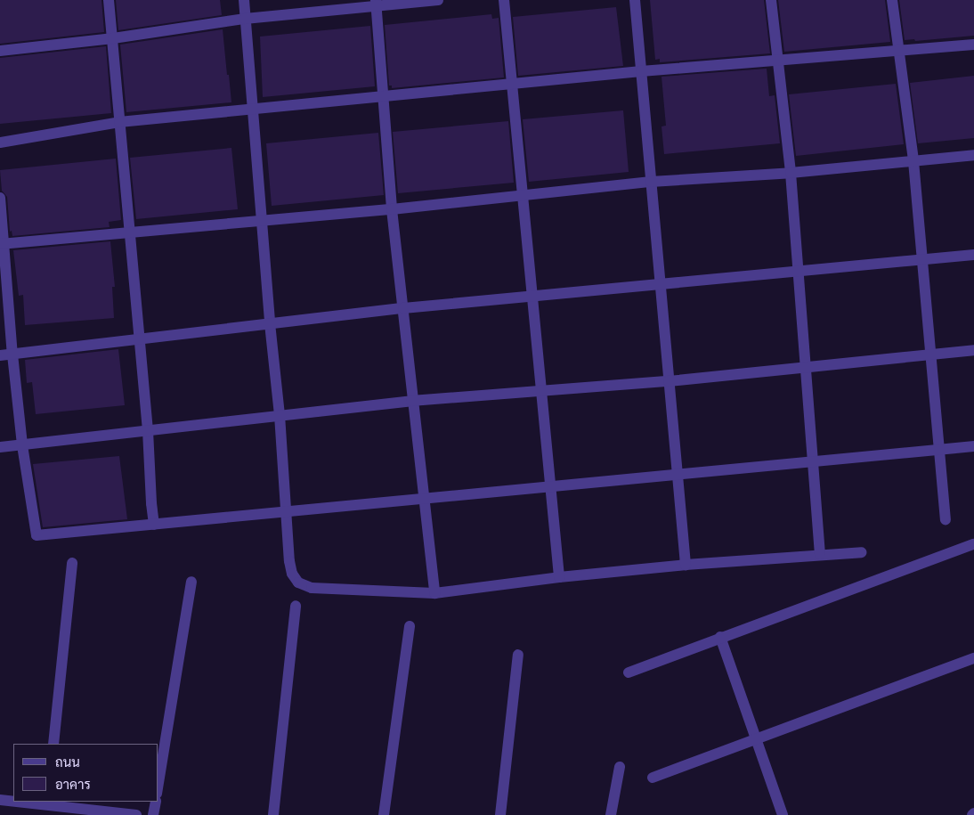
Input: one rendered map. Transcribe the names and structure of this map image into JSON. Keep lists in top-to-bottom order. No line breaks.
{"legend":["ถนน","อาคาร"]}
